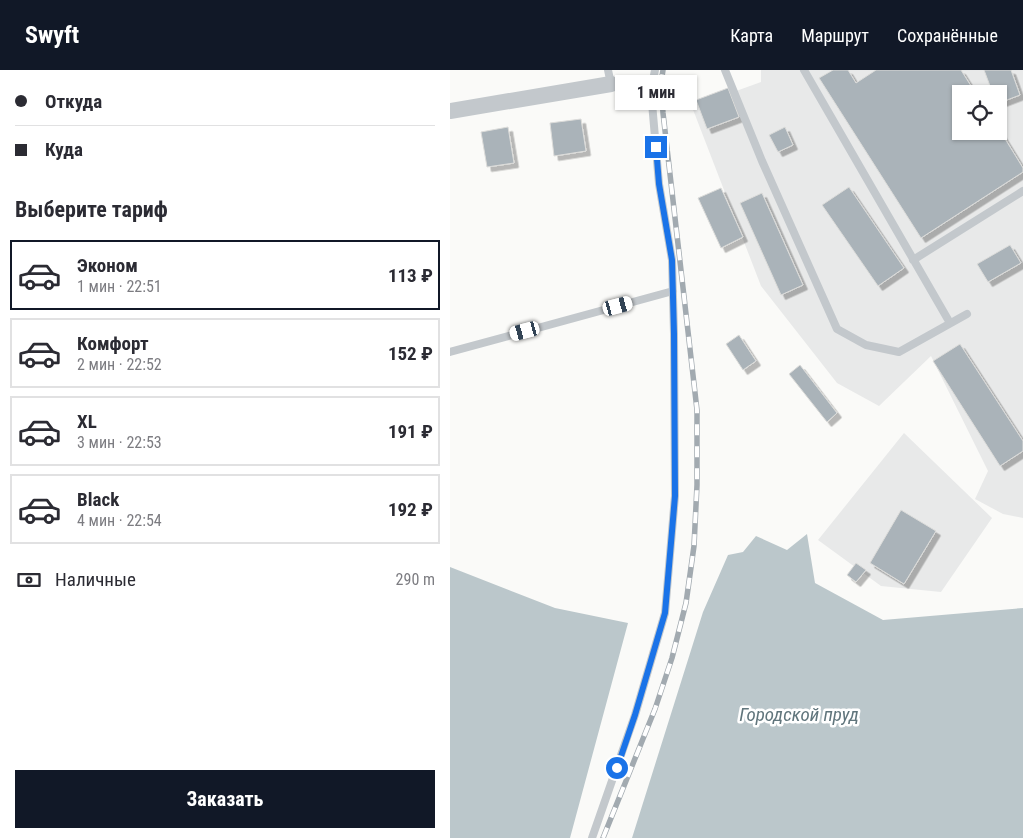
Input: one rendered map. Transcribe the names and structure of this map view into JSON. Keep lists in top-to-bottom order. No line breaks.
{"water":["Городской пруд"],"page":{"header":"Swyft","nav":["Карта","Маршрут","Сохранённые"],"banner":["Откуда","Куда"],"bubble":"1 мин","heading":"Выберите тариф","list":[{"name":"Эконом","note":"1 мин · 22:51","value":"113 ₽"},{"name":"Комфорт","note":"2 мин · 22:52","value":"152 ₽"},{"name":"XL","note":"3 мин · 22:53","value":"191 ₽"},{"name":"Black","note":"4 мин · 22:54","value":"192 ₽"}],"pay":["Наличные","290 m"],"buttons":"Заказать"}}
